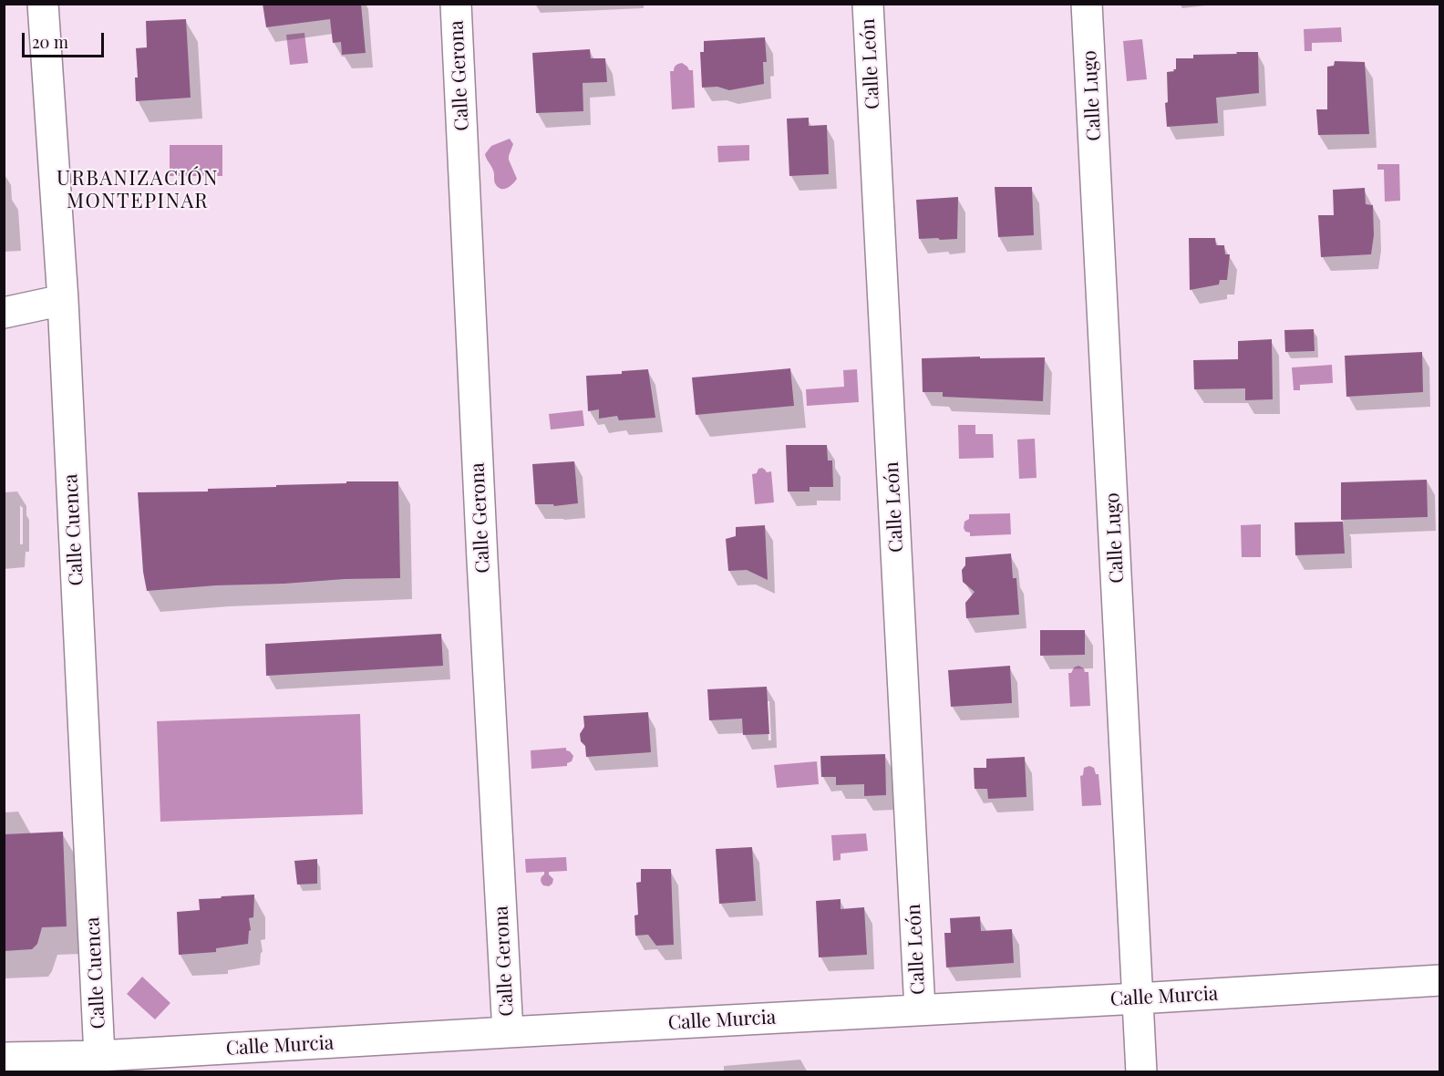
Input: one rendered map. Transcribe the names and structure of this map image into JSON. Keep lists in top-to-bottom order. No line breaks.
{"streets":{"street":["Calle León","Calle Gerona","Calle Lugo","Calle Cuenca","Calle Murcia"]},"crossings":[["Calle León","Calle Murcia"],["Calle Gerona","Calle Murcia"],["Calle Lugo","Calle Murcia"],["Calle Cuenca","Calle Murcia"]],"districts":["URBANIZACIÓN MONTEPINAR"],"scale_bar":"20 m"}
